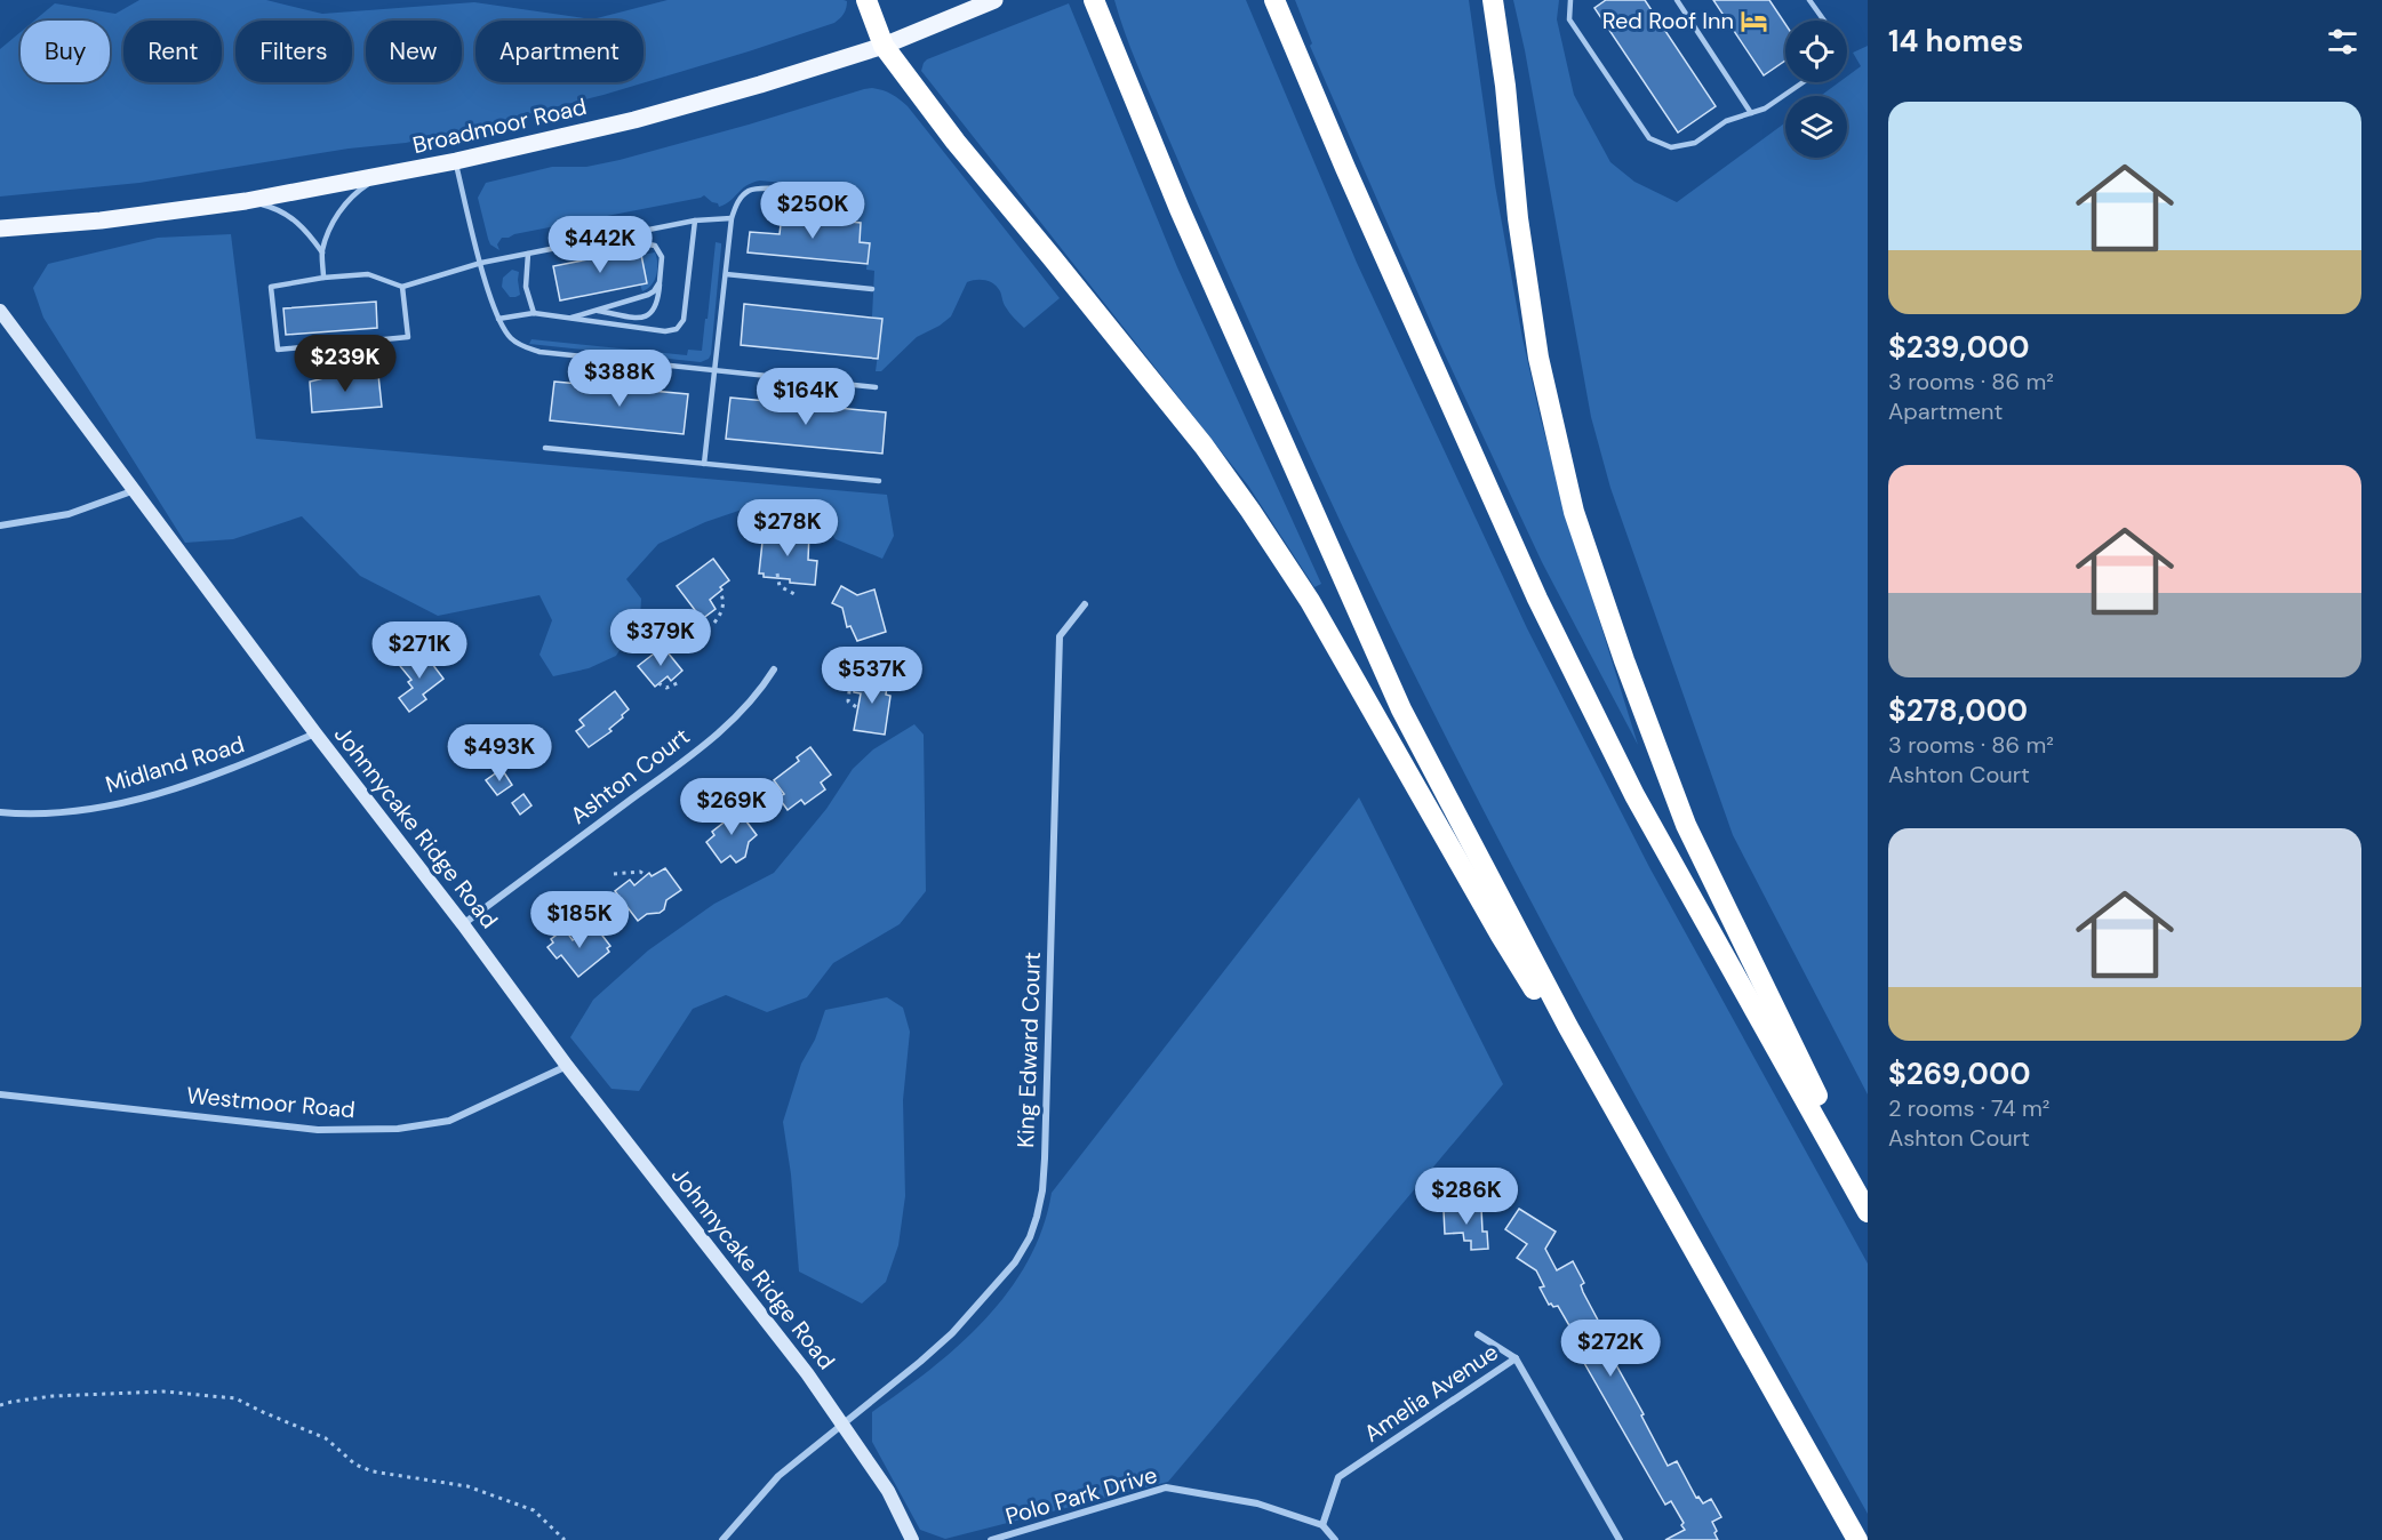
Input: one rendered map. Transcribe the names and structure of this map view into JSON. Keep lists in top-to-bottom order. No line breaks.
{"streets":{"main road":["Broadmoor Road","Johnnycake Ridge Road"],"street":["Midland Road","Ashton Court","King Edward Court","Westmoor Road","Amelia Avenue","Polo Park Drive"]},"crossings":[["Midland Road","Johnnycake Ridge Road"],["Ashton Court","Johnnycake Ridge Road"],["Johnnycake Ridge Road","King Edward Court"],["Johnnycake Ridge Road","Westmoor Road"],["Amelia Avenue","Polo Park Drive"]],"places":{"hotel":["Red Roof Inn"]},"page":{"heading":"14 homes","chip":["Buy","Rent","Filters","New","Apartment"],"list":[{"name":"$239,000","note":"3 rooms · 86 m² · Apartment"},{"name":"$278,000","note":"3 rooms · 86 m² · Ashton Court"},{"name":"$269,000","note":"2 rooms · 74 m² · Ashton Court"}],"price":["$250K","$442K","$239K","$388K","$164K","$278K","$379K","$271K","$537K","$493K","$269K","$185K","$286K","$272K"]}}
